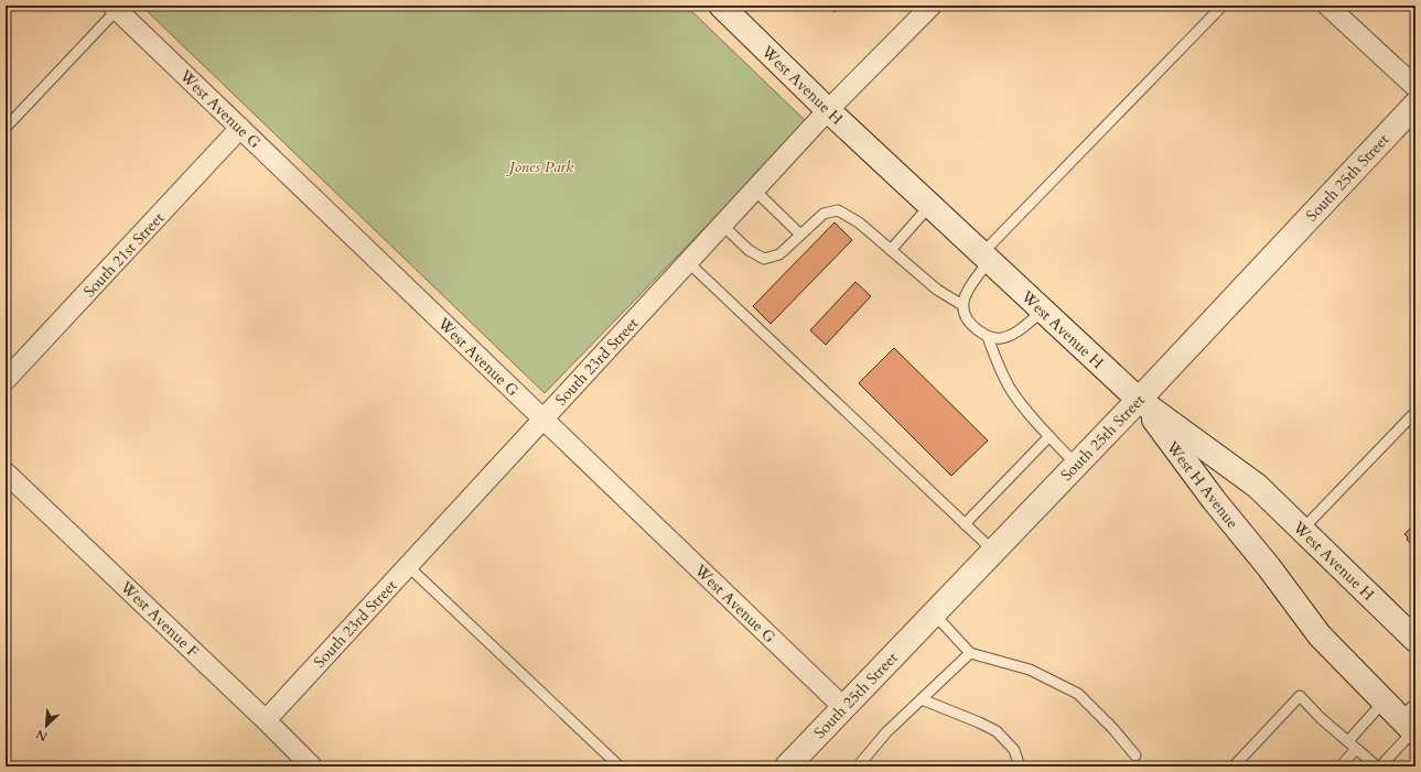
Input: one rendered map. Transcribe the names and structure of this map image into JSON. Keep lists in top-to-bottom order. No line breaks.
{"streets":{"main road":["West Avenue H","South 25th Street","West H Avenue"],"street":["West Avenue G","South 21st Street","South 23rd Street","West Avenue F"]},"crossings":[["West Avenue H","South 25th Street"],["West Avenue H","South 23rd Street"],["West Avenue H","West H Avenue"],["West Avenue G","South 25th Street"],["West Avenue G","South 21st Street"],["West Avenue G","South 23rd Street"],["South 25th Street","West H Avenue"],["South 23rd Street","West Avenue F"]],"parks":["Jones Park"],"north":"bottom left"}
